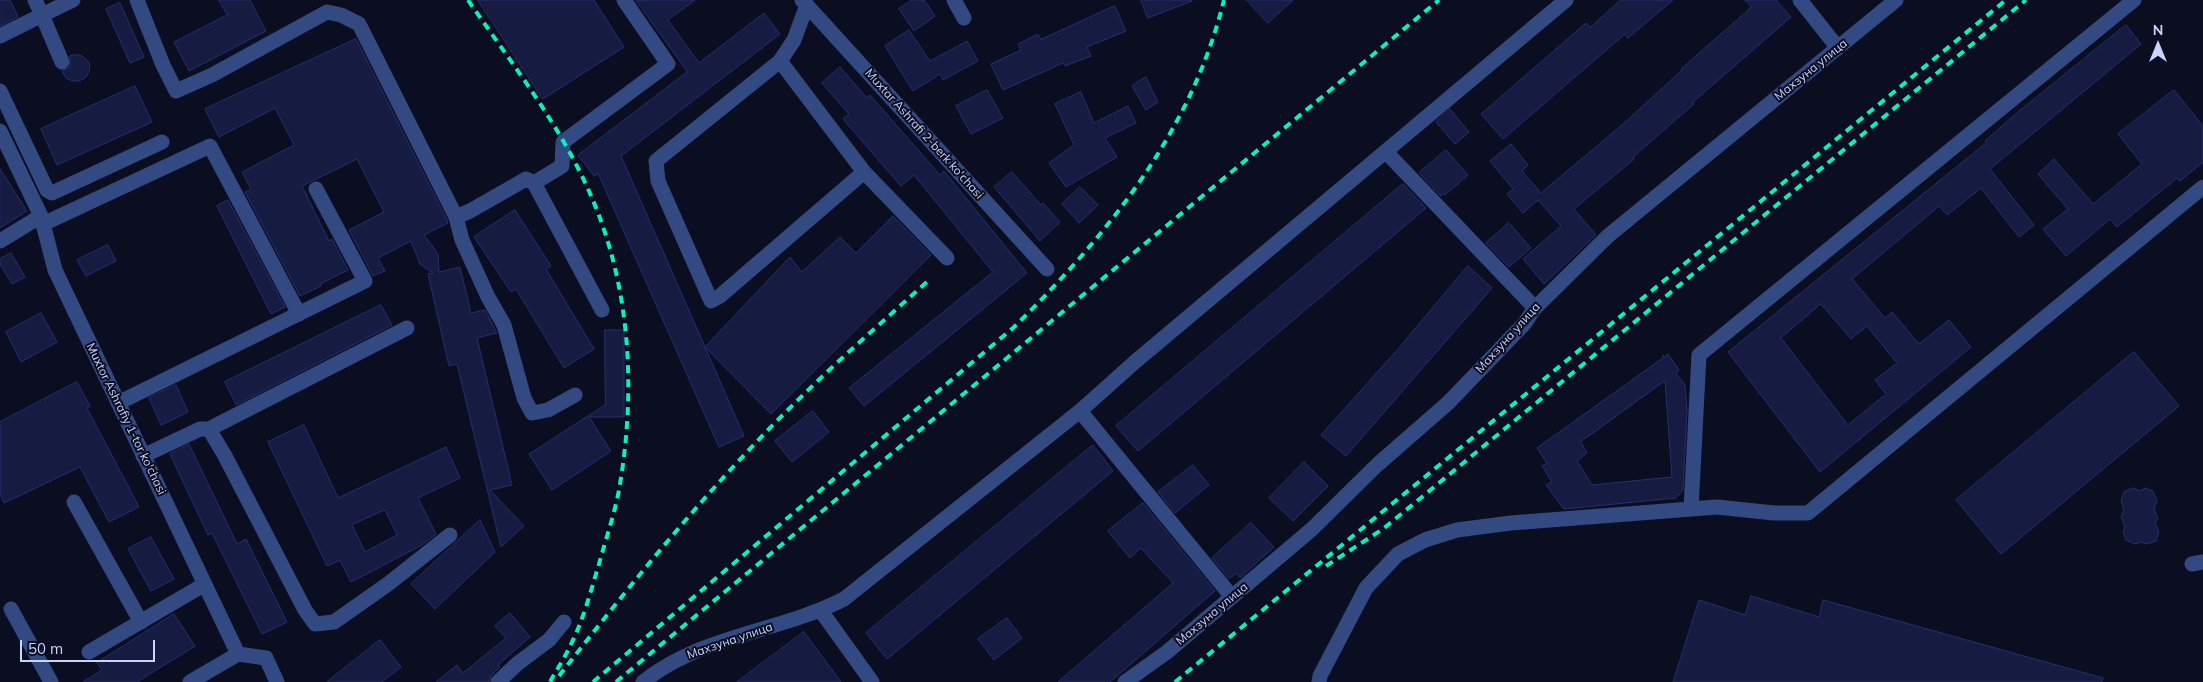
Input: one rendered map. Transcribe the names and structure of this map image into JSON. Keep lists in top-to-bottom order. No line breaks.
{"streets":{"street":["Махзуна улица","Muxtar Ashrafi 2-berk ko'chasi","Muxtor Ashrafiy 1-tor ko'chasi"]},"scale_bar":"50 m","north":"top"}
